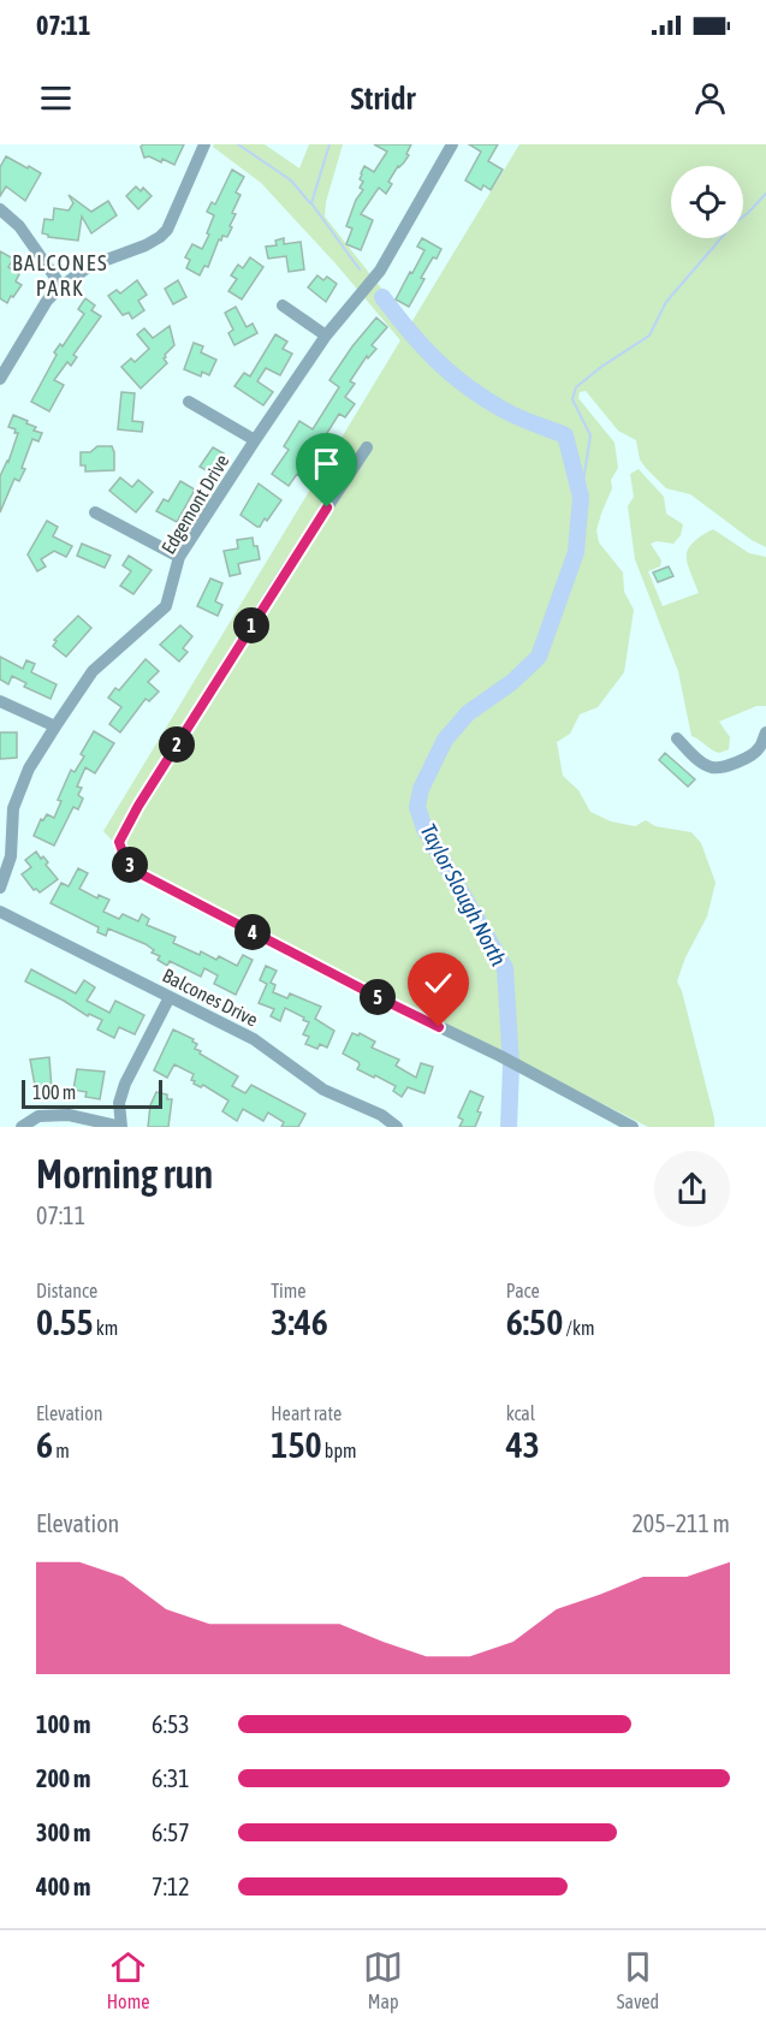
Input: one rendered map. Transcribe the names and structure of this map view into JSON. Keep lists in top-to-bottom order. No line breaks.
{"streets":{"street":["Edgemont Drive","Balcones Drive"]},"districts":["BALCONES PARK"],"water":["Taylor Slough North"],"scale_bar":"100 m","page":{"status":"07:11","header":"Stridr","pins":["1","2","3","4","5"],"scale":"100 m","heading":["Morning run","07:11"],"stats":[["Distance","0.55 km"],["Time","3:46"],["Pace","6:50 /km"],["Elevation","6 m"],["Heart rate","150 bpm"],["kcal","43"]],"chart":["Elevation","205–211 m"],"list":[{"name":"100 m","note":"6:53"},{"name":"200 m","note":"6:31"},{"name":"300 m","note":"6:57"},{"name":"400 m","note":"7:12"}],"tabs":["Home","Map","Saved"]}}
